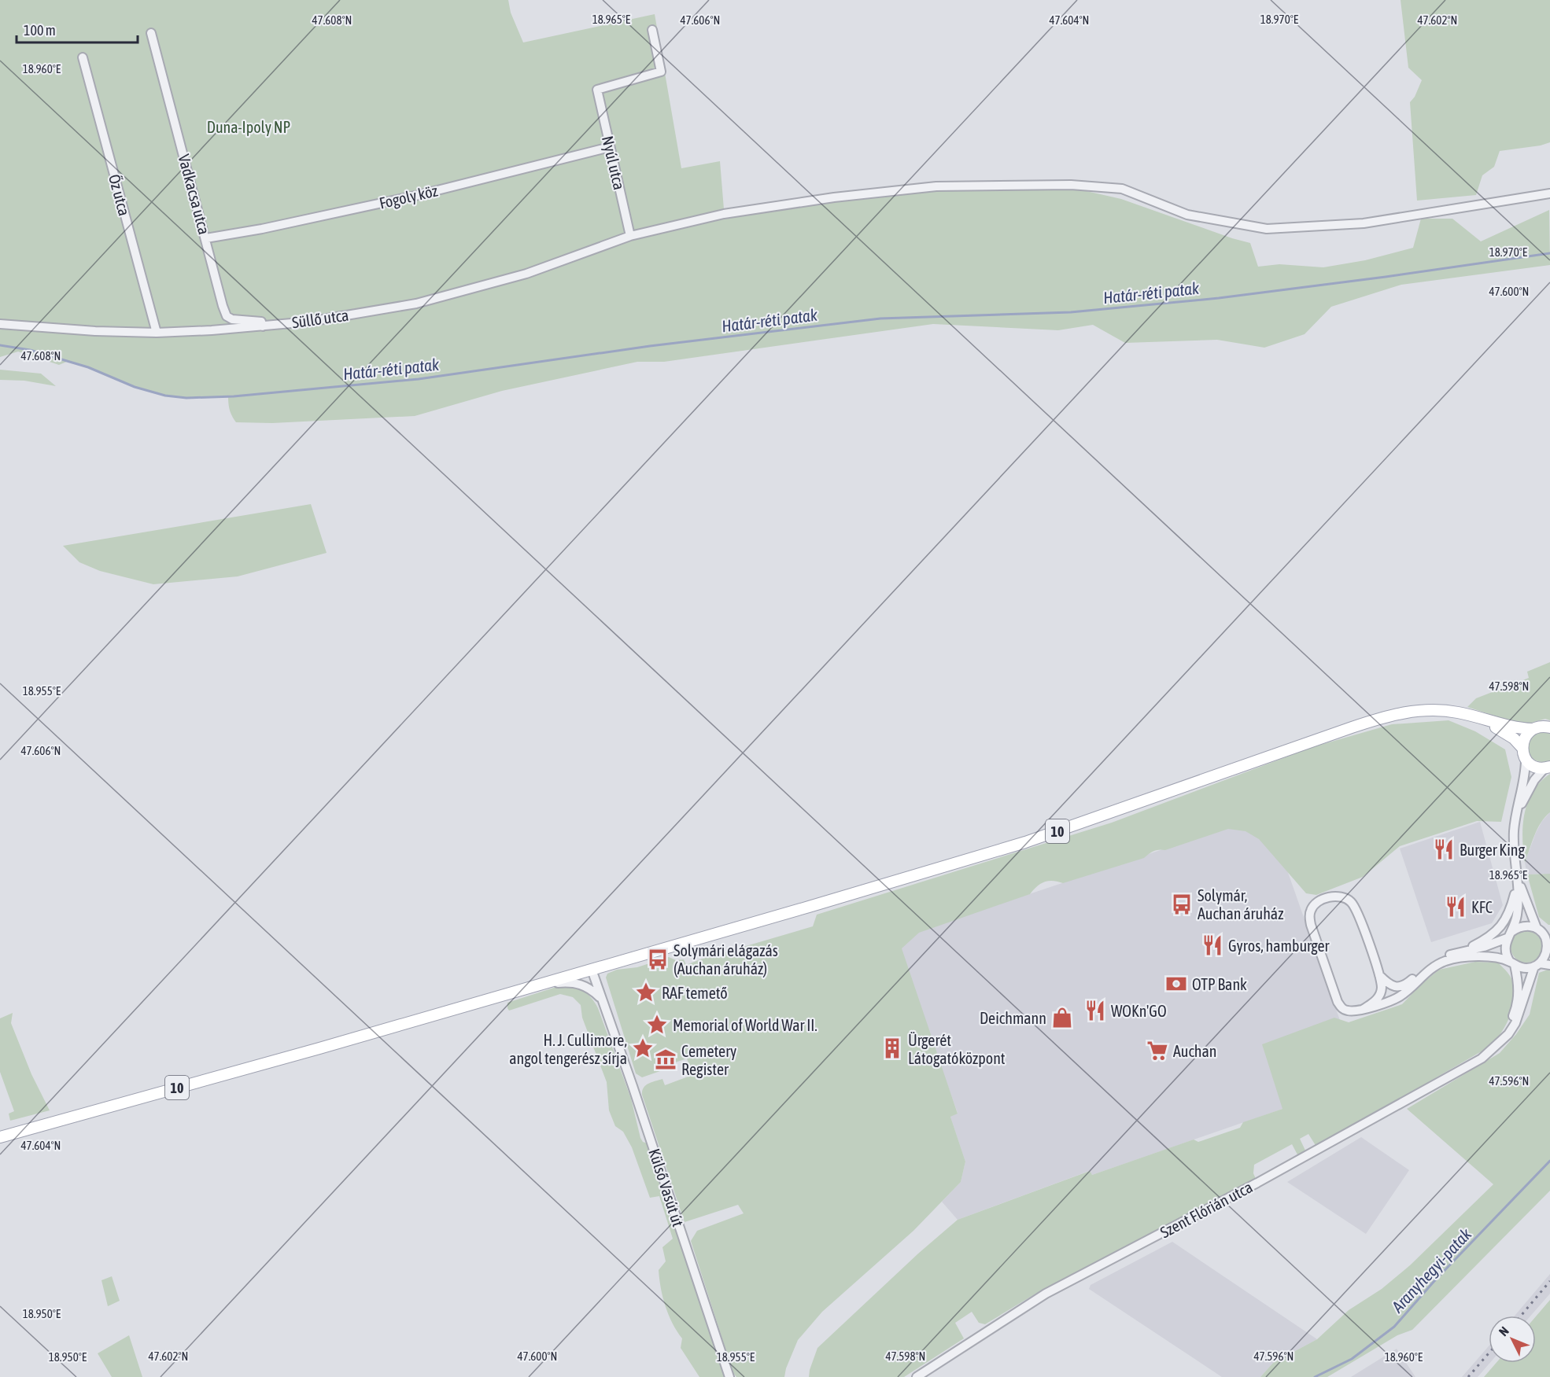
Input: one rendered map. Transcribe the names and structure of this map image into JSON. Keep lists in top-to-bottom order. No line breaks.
{"streets":{"main road":["10"],"street":["Nyúl utca","Vadkacsa utca","Őz utca","Fogoly köz","Süllő utca","Külső Vasút út","Szent Flórián utca"]},"crossings":[["Nyúl utca","Fogoly köz"],["Nyúl utca","Süllő utca"],["Vadkacsa utca","Fogoly köz"],["Vadkacsa utca","Süllő utca"],["Őz utca","Süllő utca"],["10","Külső Vasút út"]],"water":["Határ-réti patak","Aranyhegyi-patak"],"parks":["Duna-Ipoly NP"],"places":{"restaurant":["Burger King","KFC","Gyros, hamburger","WOKn'GO"],"bus stop":["Solymár, Auchan áruház","Solymári elágazás (Auchan áruház)"],"bank":["OTP Bank"],"place":["RAF temető","Memorial of World War II.","H. J. Cullimore, angol tengerész sírja"],"shop":["Deichmann"],"building":["Ürgerét Látogatóközpont"],"supermarket":["Auchan"],"museum":["Cemetery Register"]},"scale_bar":"100 m","north":"top left","coordinates":["18.965°E","18.970°E","47.608°N","47.606°N","47.604°N","47.602°N","18.960°E","47.600°N","47.598°N","18.955°E","47.596°N","18.950°E"]}
